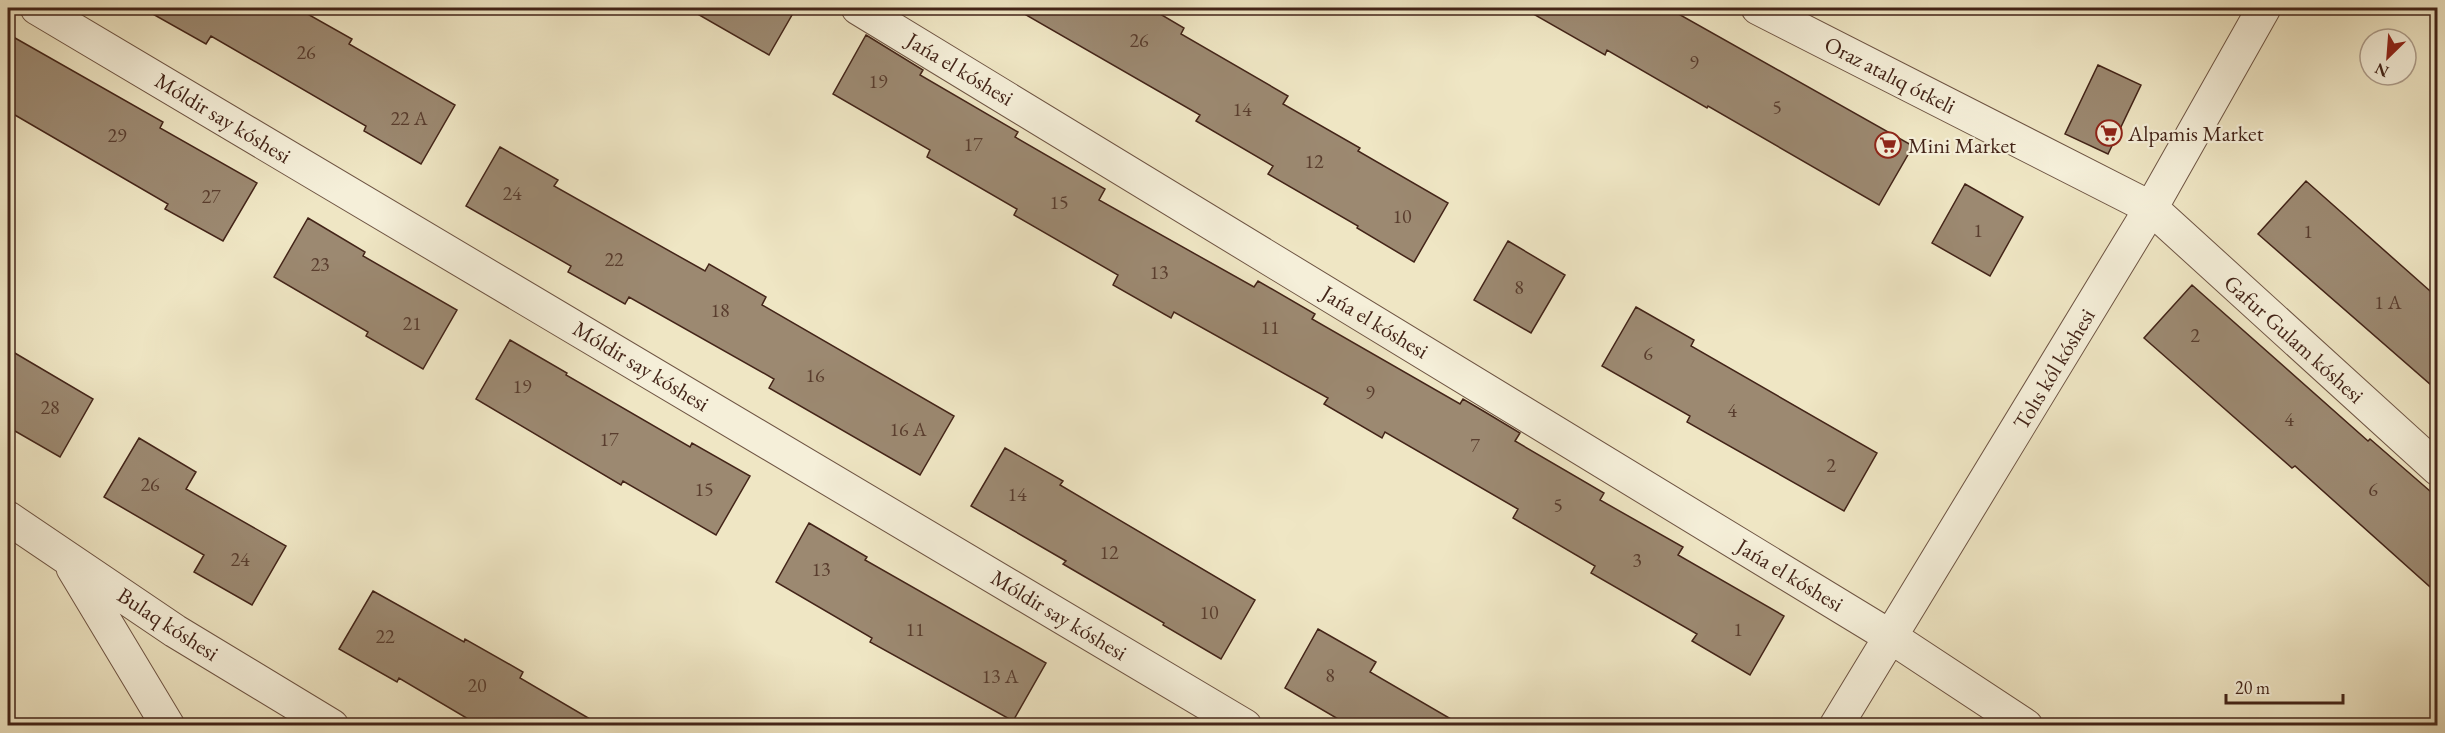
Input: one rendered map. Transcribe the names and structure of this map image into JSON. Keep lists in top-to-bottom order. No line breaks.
{"streets":{"street":["Jańa el kóshesi","Oraz atalıq ótkeli","Móldir say kóshesi","Gafur Gulam kóshesi","Tolıs kól kóshesi","Bulaq kóshesi"]},"crossings":[["Jańa el kóshesi","Tolıs kól kóshesi"],["Oraz atalıq ótkeli","Gafur Gulam kóshesi"],["Oraz atalıq ótkeli","Tolıs kól kóshesi"],["Gafur Gulam kóshesi","Tolıs kól kóshesi"]],"places":{"supermarket":["Alpamis Market","Mini Market"]},"house_numbers":["26","26","9","19","5","14","22 А","29","17","12","24","27","15","10","1","1","22","23","13","8","1 А","18","21","11","2","6","16","19","9","28","4","4","16 А","17","7","2","26","15","6","14","5","12","24","3","13","10","11","1","22","8","13 А","20"],"scale_bar":"20 m","north":"bottom left"}
